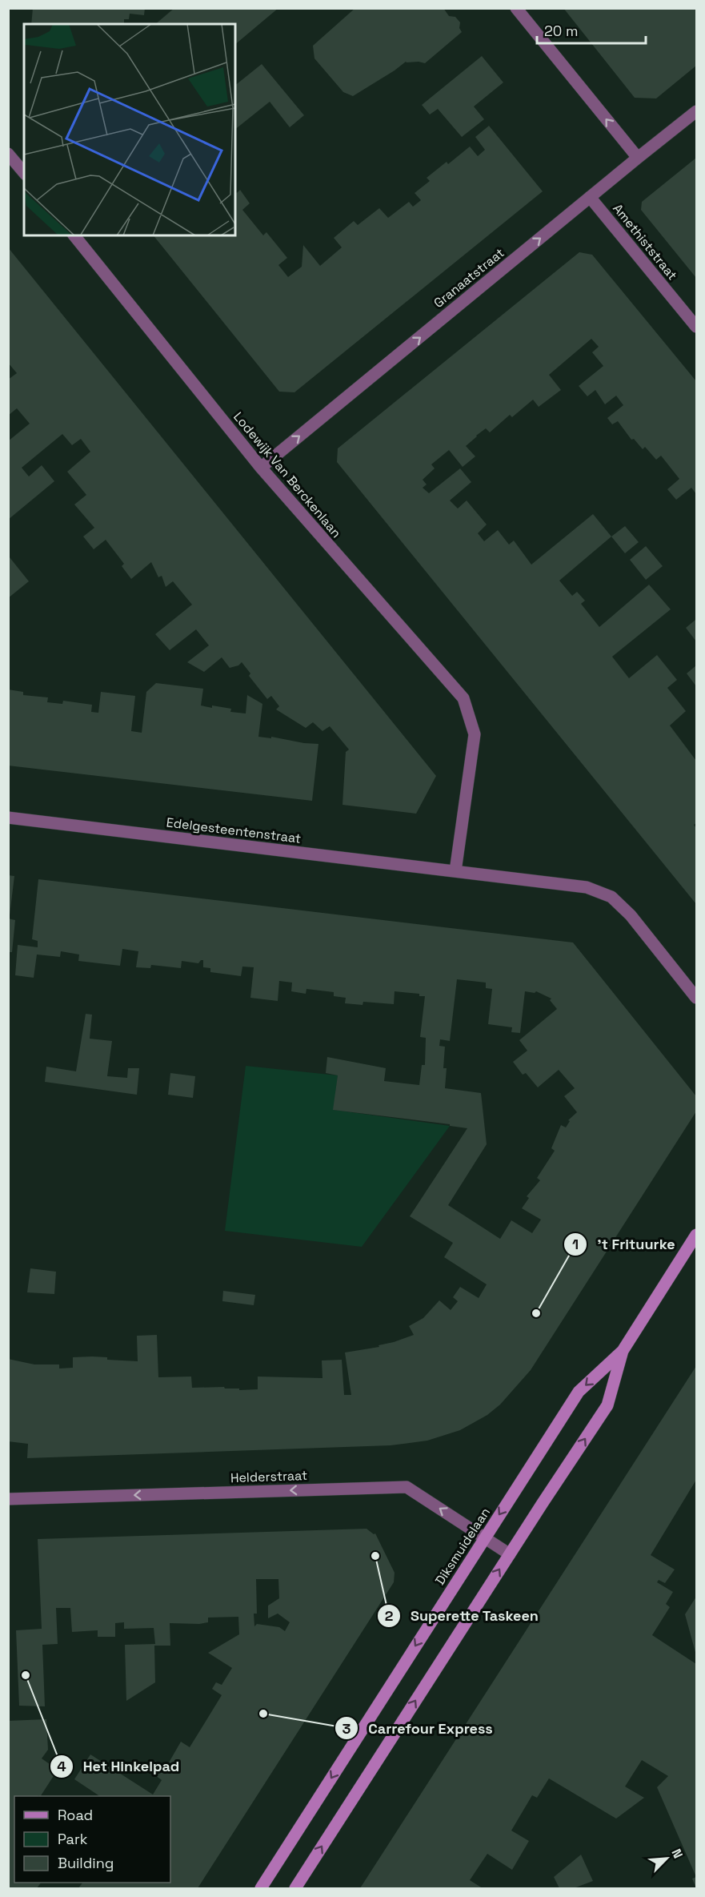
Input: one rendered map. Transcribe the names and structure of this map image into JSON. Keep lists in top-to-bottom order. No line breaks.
{"streets":{"street":["Amethiststraat","Granaatstraat","Lodewijk Van Berckenlaan","Edelgesteentenstraat","Helderstraat","Diksmuidelaan"]},"crossings":[["Amethiststraat","Granaatstraat"],["Granaatstraat","Lodewijk Van Berckenlaan"],["Lodewijk Van Berckenlaan","Edelgesteentenstraat"],["Helderstraat","Diksmuidelaan"]],"one_way":["Granaatstraat","Helderstraat"],"places":["'t Frituurke","Superette Taskeen","Het Hinkelpad","Carrefour Express"],"legend":["Road","Park","Building"],"scale_bar":"20 m","north":"top right"}
